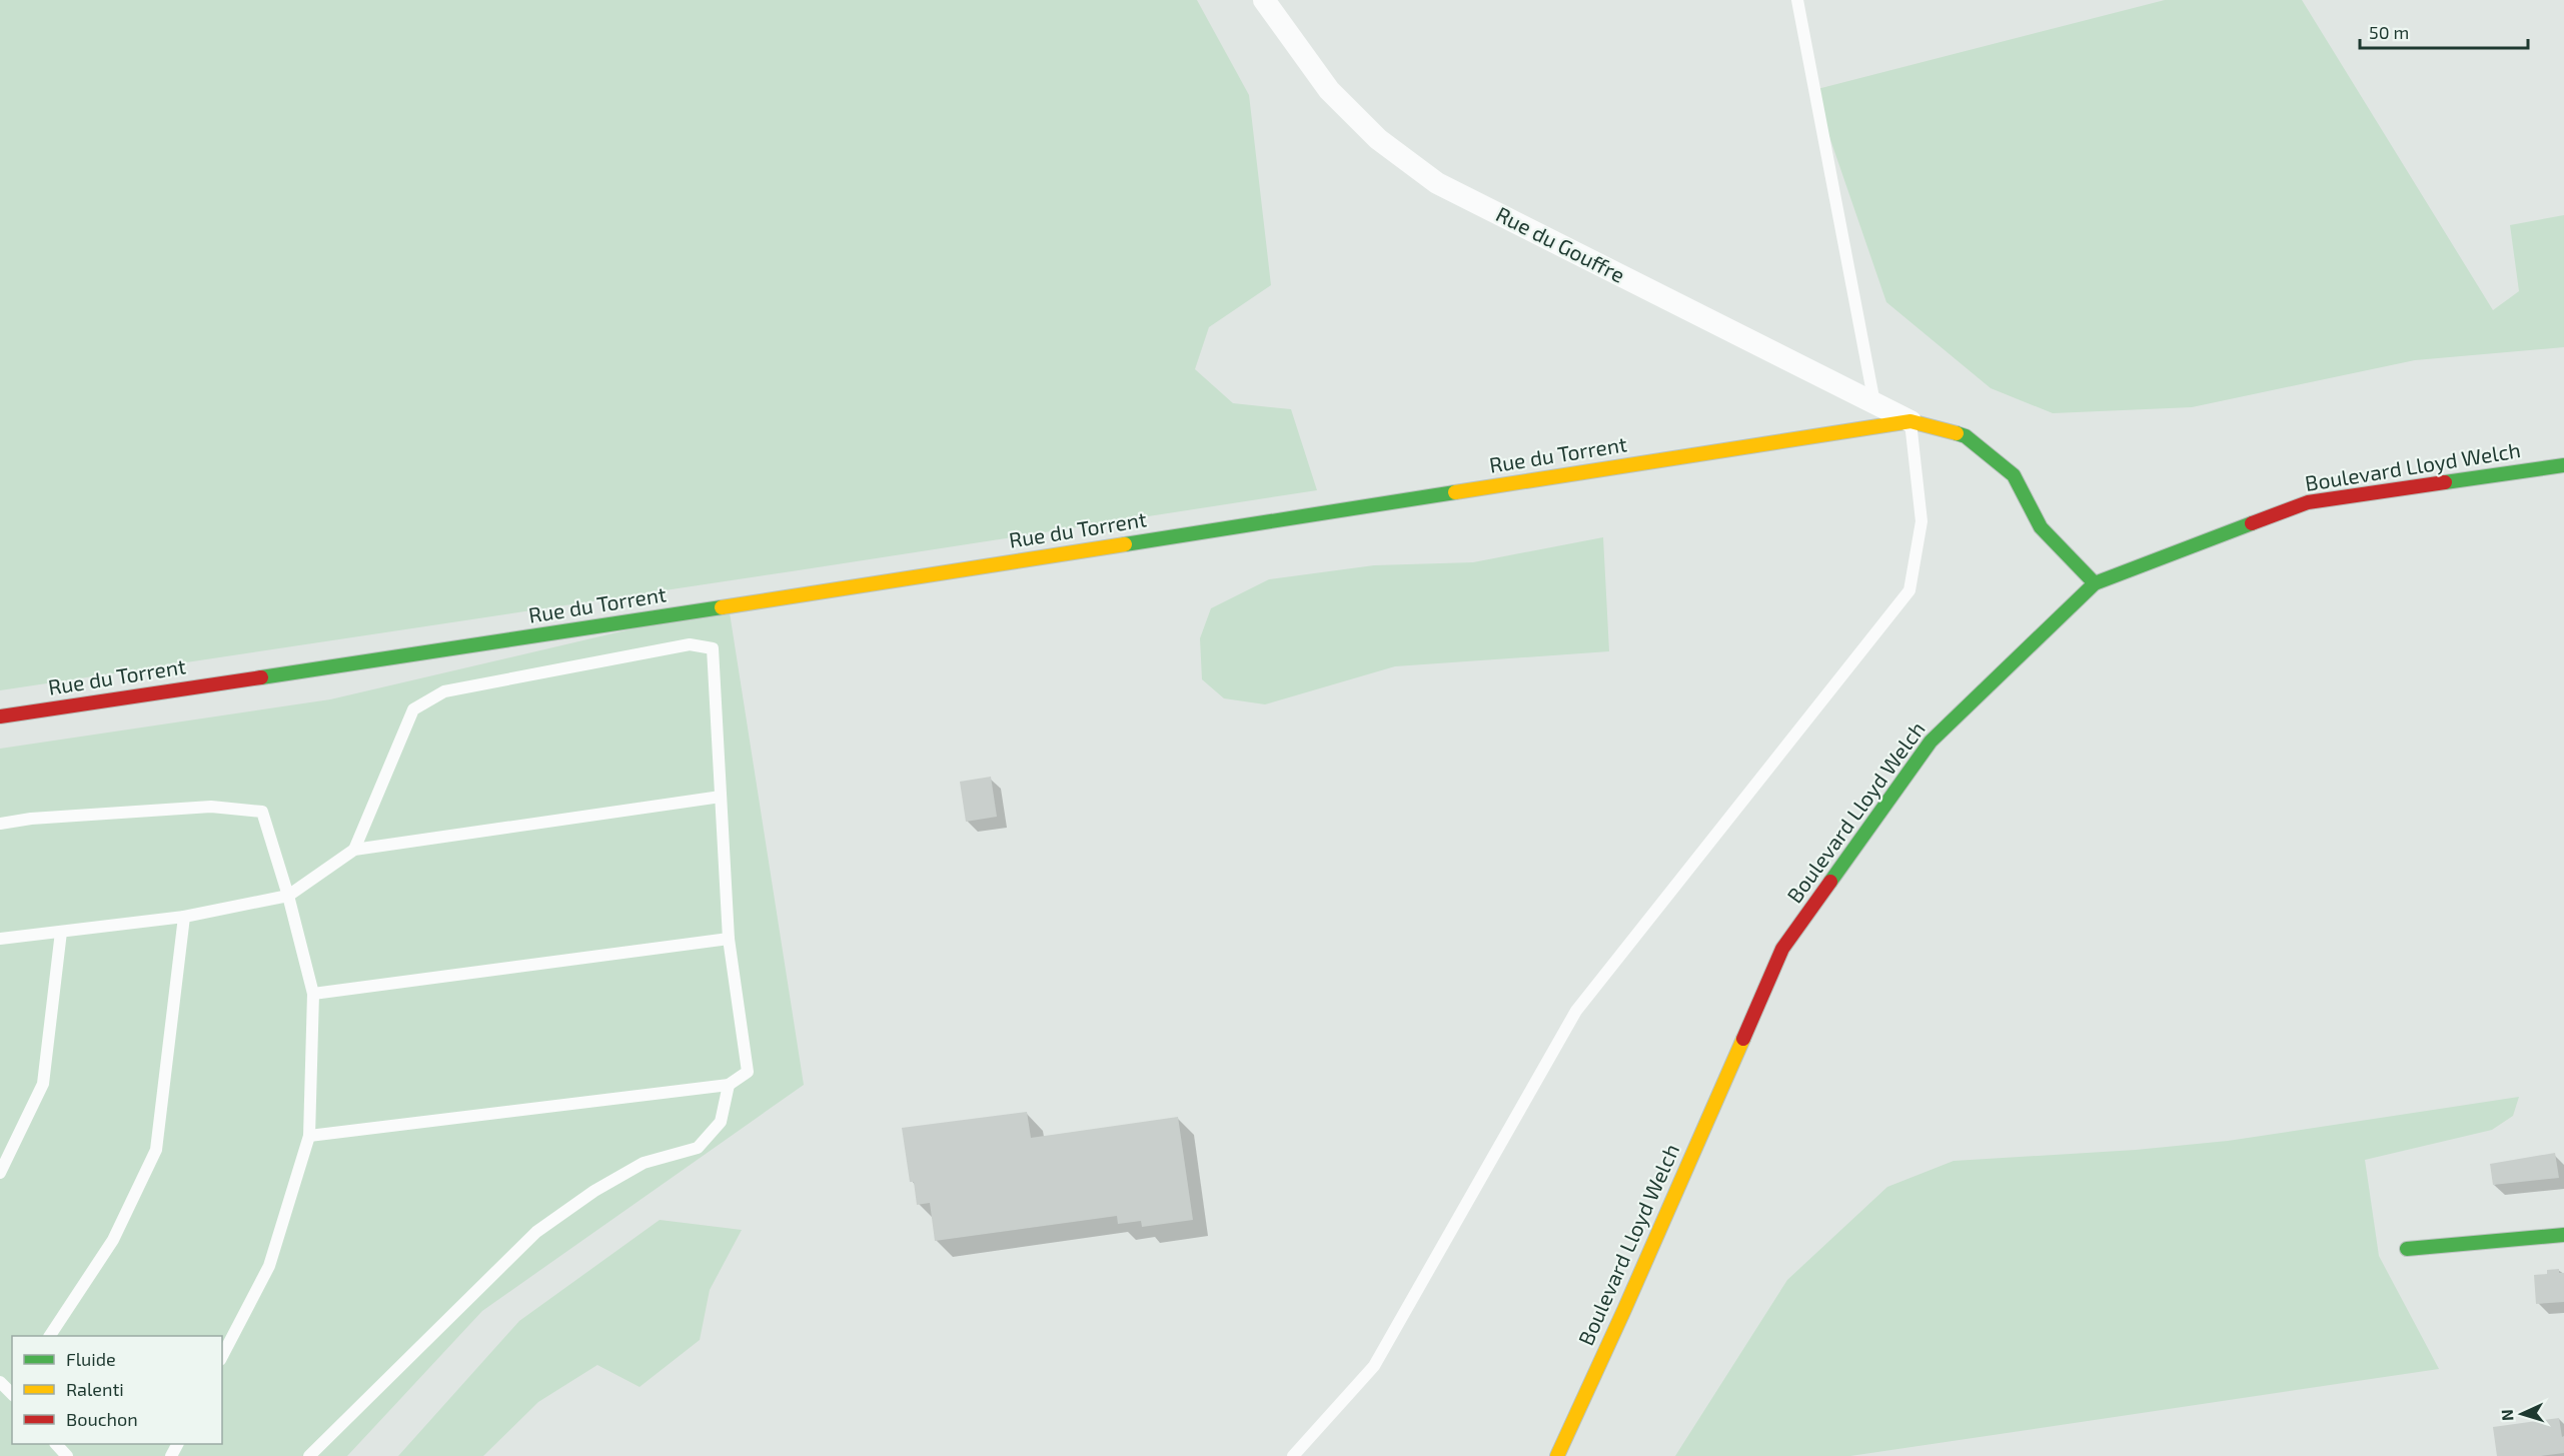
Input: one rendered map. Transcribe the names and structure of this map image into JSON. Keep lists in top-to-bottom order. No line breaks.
{"streets":{"street":["Rue du Gouffre","Rue du Torrent","Boulevard Lloyd Welch"]},"crossings":[["Rue du Gouffre","Rue du Torrent"],["Rue du Torrent","Boulevard Lloyd Welch"]],"legend":["Fluide","Ralenti","Bouchon"],"scale_bar":"50 m","north":"left"}
